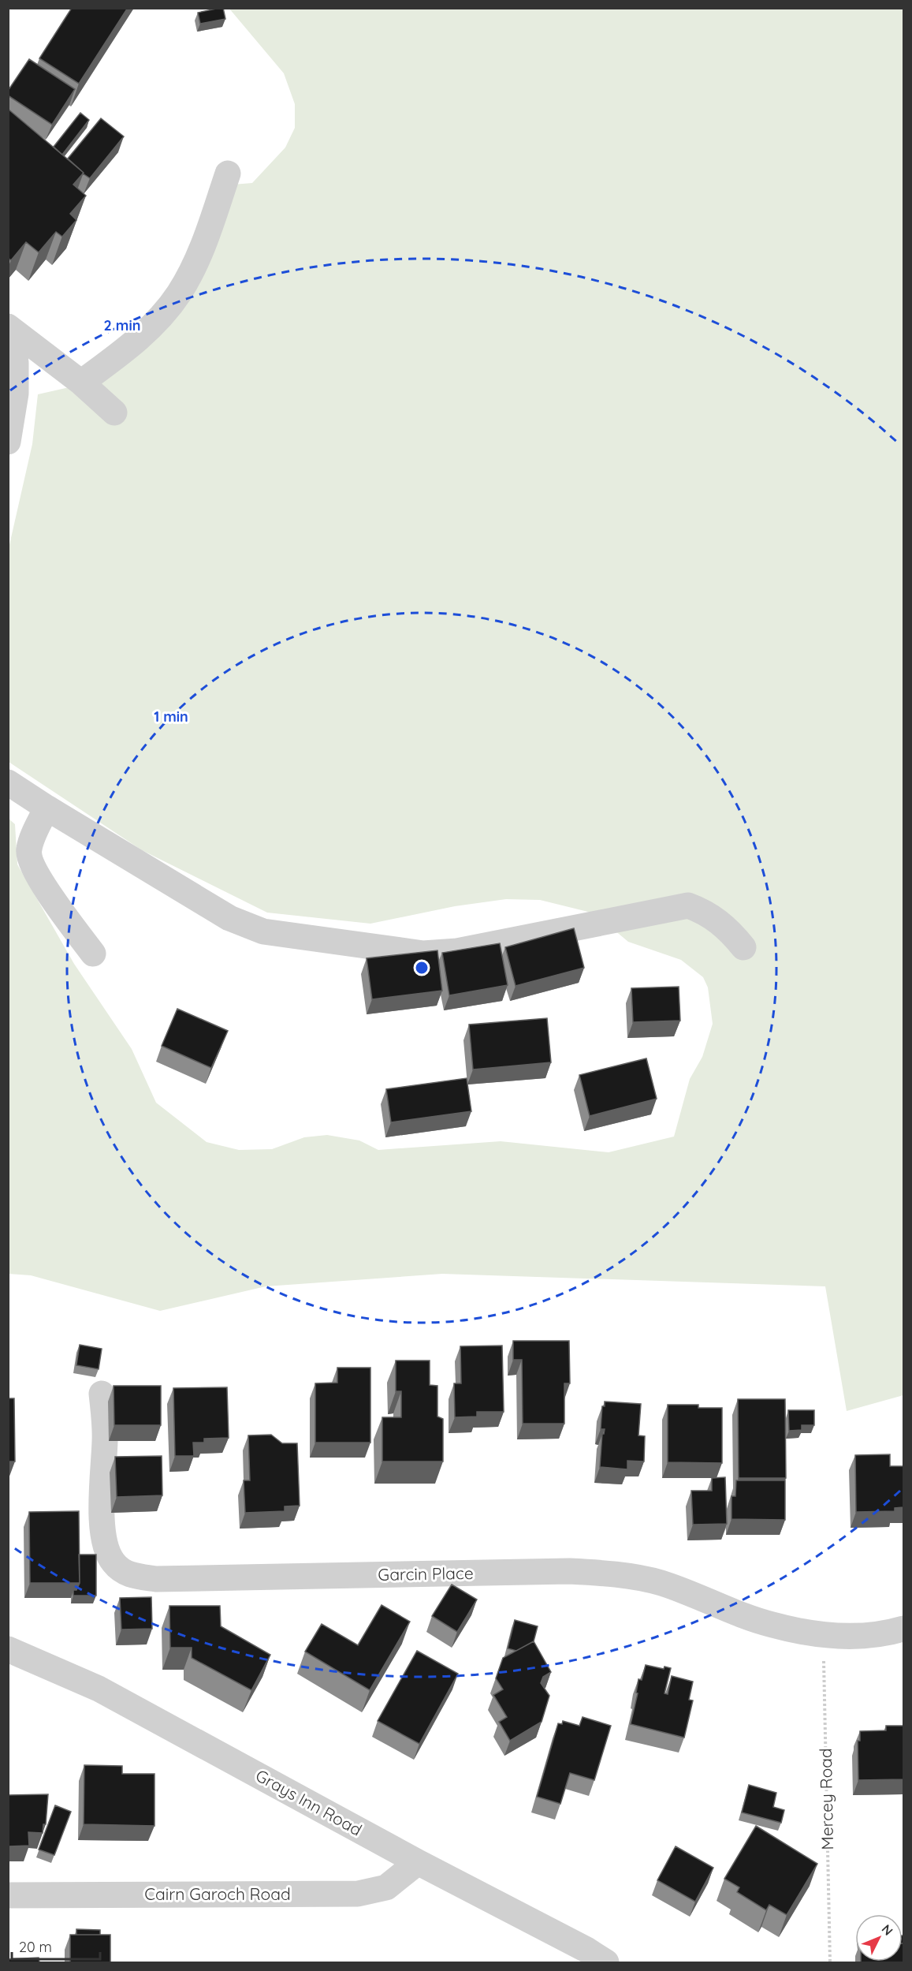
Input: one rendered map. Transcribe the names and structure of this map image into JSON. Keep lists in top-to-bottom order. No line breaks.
{"streets":{"street":["Garcin Place","Grays Inn Road","Cairn Garoch Road"],"path":["Mercey Road"]},"crossings":[["Garcin Place","Mercey Road"],["Grays Inn Road","Cairn Garoch Road"]],"scale_bar":"20 m","north":"top right","rings":["2 min","1 min"]}
